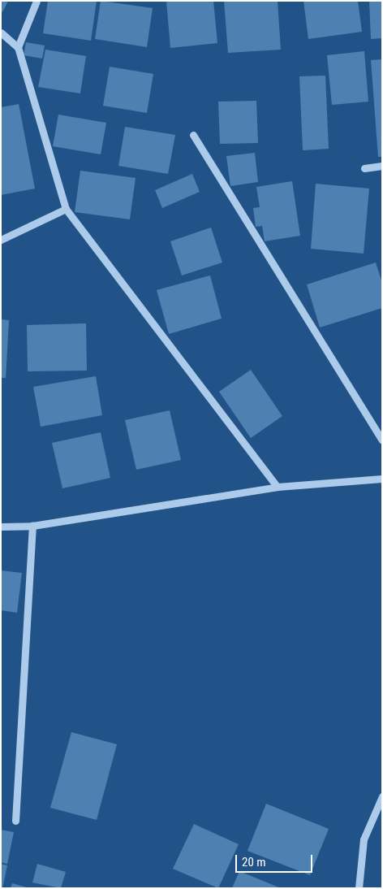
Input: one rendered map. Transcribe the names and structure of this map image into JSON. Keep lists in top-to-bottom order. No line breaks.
{"scale_bar":"20 m"}
